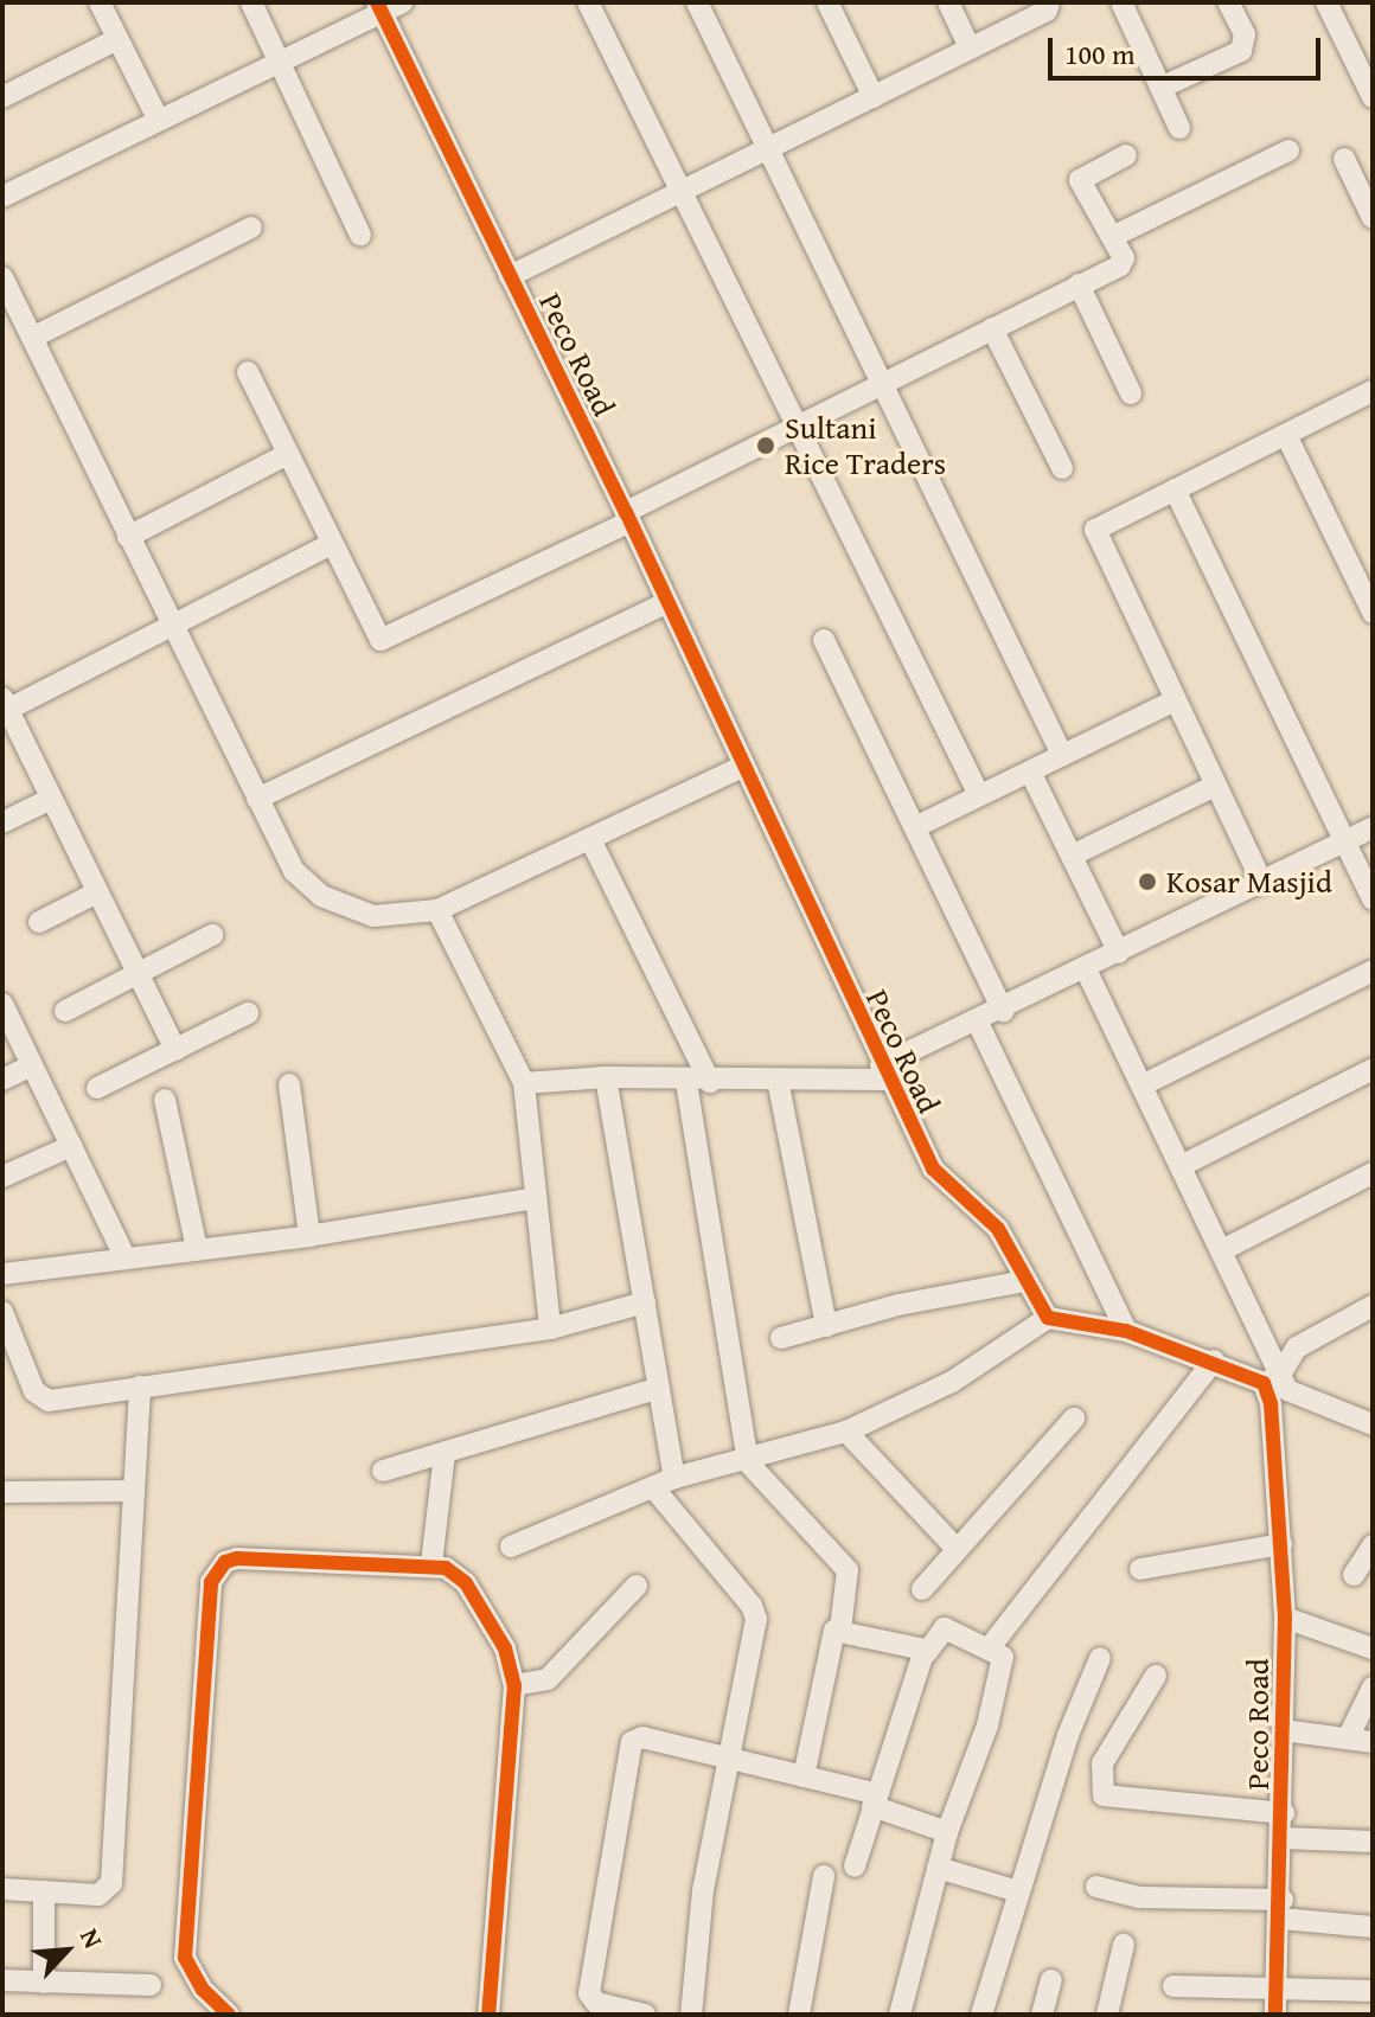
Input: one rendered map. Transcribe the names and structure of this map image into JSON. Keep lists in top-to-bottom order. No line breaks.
{"streets":{"street":["Peco Road"]},"places":["Sultani Rice Traders","Kosar Masjid"],"scale_bar":"100 m","north":"top right"}
